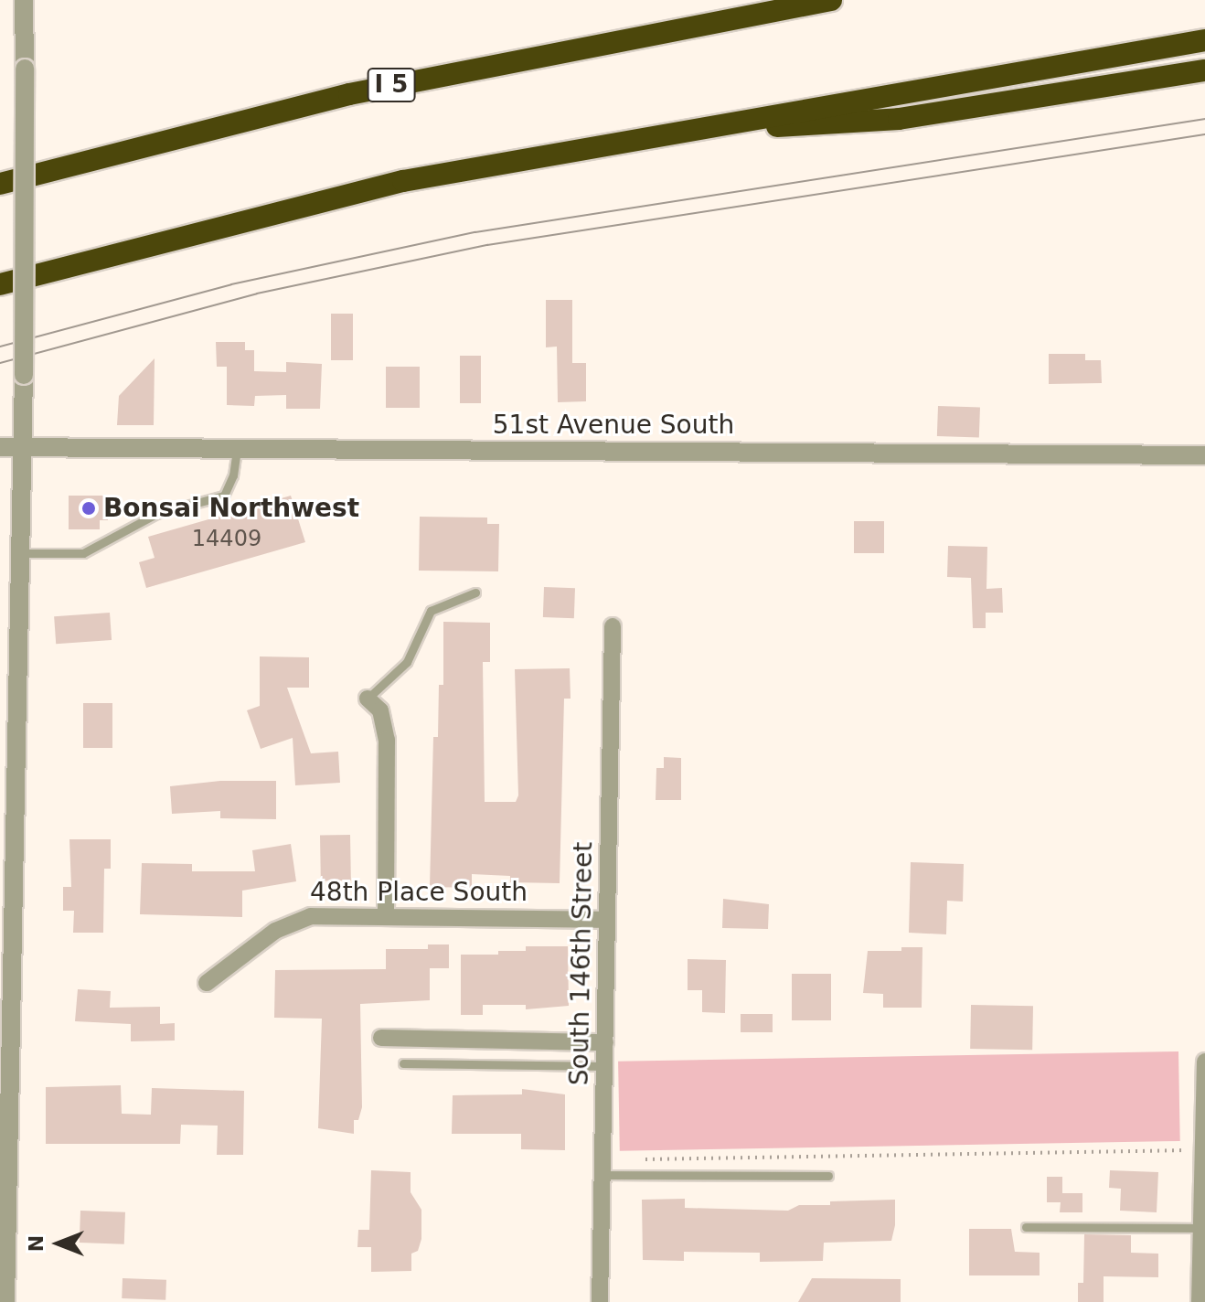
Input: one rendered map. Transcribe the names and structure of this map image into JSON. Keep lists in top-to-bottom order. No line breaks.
{"streets":{"highway":["I 5"],"street":["51st Avenue South","48th Place South","South 146th Street"]},"crossings":[["48th Place South","South 146th Street"]],"places":["Bonsai Northwest"],"house_numbers":["14409"],"north":"left"}
